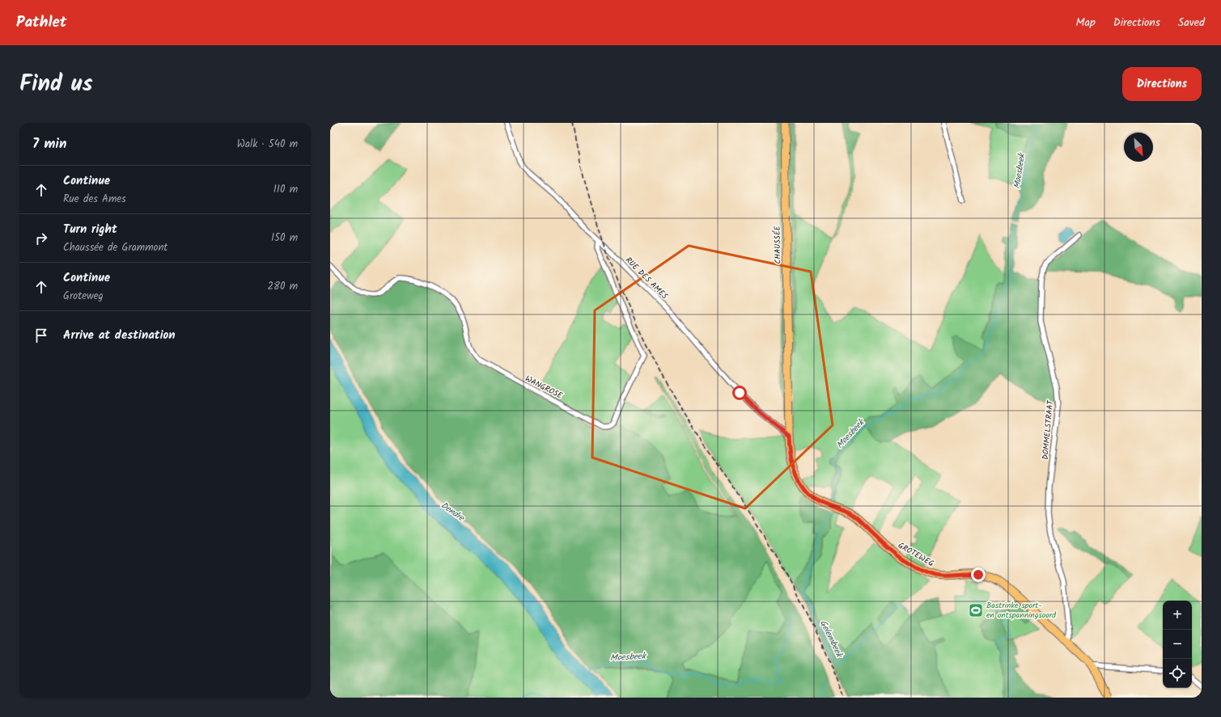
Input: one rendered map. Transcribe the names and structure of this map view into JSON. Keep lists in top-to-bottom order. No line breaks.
{"streets":{"main road":["CHAUSSÉE","GROTEWEG"],"street":["RUE DES AMES","WANGROSE","DOMMELSTRAAT"]},"crossings":[["CHAUSSÉE","RUE DES AMES"],["CHAUSSÉE","GROTEWEG"],["RUE DES AMES","WANGROSE"],["RUE DES AMES","GROTEWEG"],["DOMMELSTRAAT","GROTEWEG"]],"water":["Moesbeek","Dendre","Gelembeek"],"places":{"sports":["Bastrinke sport- en ontspanningsoord"]},"north":"bottom right","page":{"header":"Pathlet","nav":["Map","Directions","Saved"],"title":"Find us","buttons":"Directions","heading":["7 min","Walk · 540 m"],"list":[["Continue","Rue des Ames","110 m"],["Turn right","Chaussée de Grammont","150 m"],["Continue","Groteweg","280 m"],"Arrive at destination"],"map_buttons":["+","−"]}}
